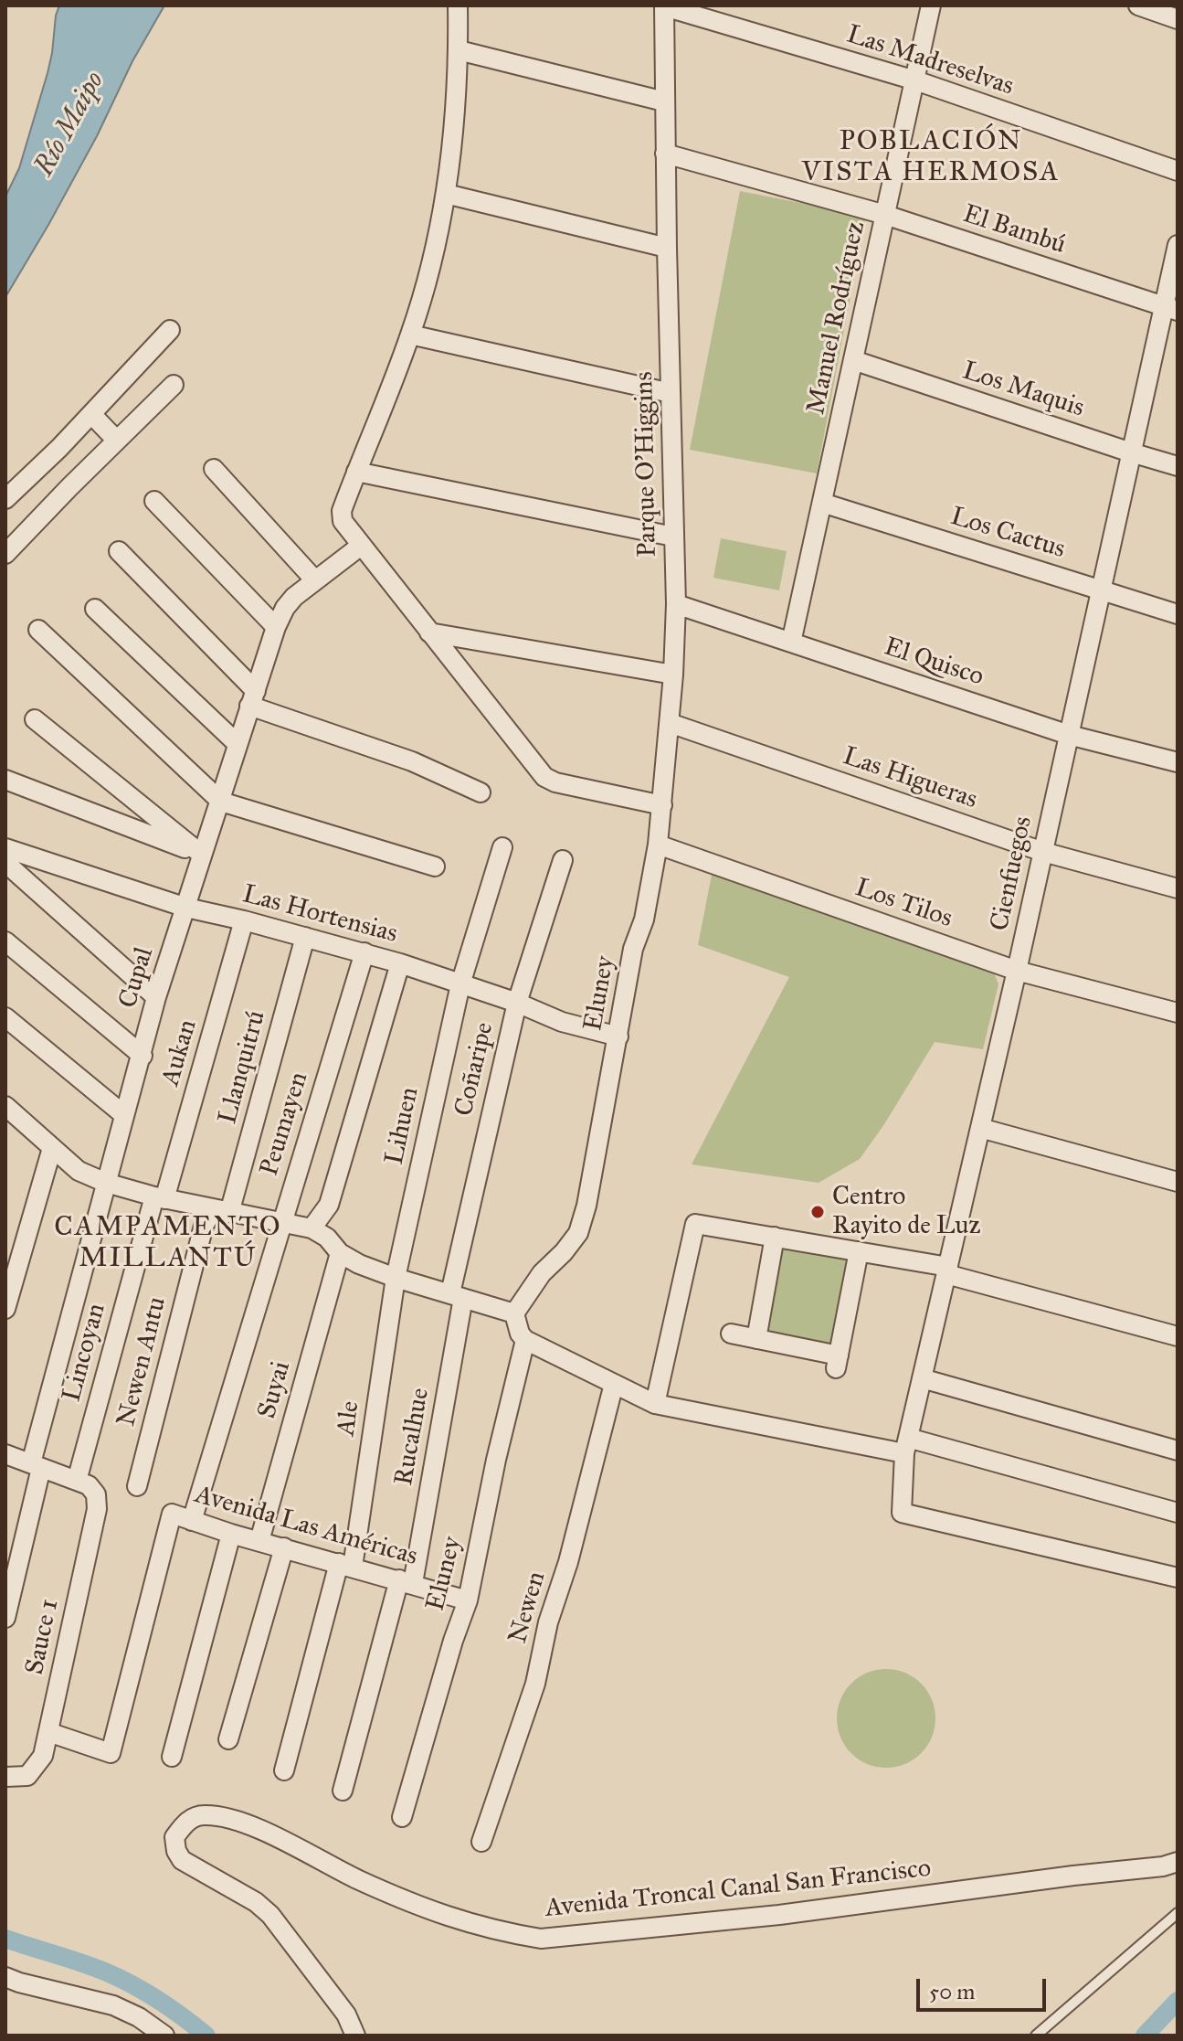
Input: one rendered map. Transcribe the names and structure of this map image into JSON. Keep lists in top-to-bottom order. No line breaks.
{"streets":{"street":["Las Madreselvas","El Bambú","Manuel Rodríguez","Los Maquis","Parque O'Higgins","Los Cactus","El Quisco","Las Higueras","Cienfuegos","Los Tilos","Las Hortensias","Cupal","Eluney","Aukan","Llanquitrú","Coñaripe","Peumayen","Lihuen","Lincoyan","Newen Antu","Suyai","Ale","Rucalhue","Avenida Las Américas","Newen","Sauce 1","Avenida Troncal Canal San Francisco"]},"crossings":[["Las Madreselvas","Manuel Rodríguez"],["Las Madreselvas","Parque O'Higgins"],["El Bambú","Manuel Rodríguez"],["El Bambú","Parque O'Higgins"],["El Bambú","Cienfuegos"],["Manuel Rodríguez","Los Maquis"],["Manuel Rodríguez","Los Cactus"],["Manuel Rodríguez","El Quisco"],["Los Maquis","Cienfuegos"],["Parque O'Higgins","El Quisco"],["Parque O'Higgins","Las Higueras"],["Parque O'Higgins","Los Tilos"],["Parque O'Higgins","Eluney"],["Los Cactus","Cienfuegos"],["El Quisco","Cienfuegos"],["Las Higueras","Cienfuegos"],["Cienfuegos","Los Tilos"],["Las Hortensias","Cupal"],["Las Hortensias","Eluney"],["Las Hortensias","Aukan"],["Las Hortensias","Llanquitrú"],["Las Hortensias","Coñaripe"],["Las Hortensias","Peumayen"],["Las Hortensias","Lihuen"],["Eluney","Avenida Las Américas"],["Aukan","Lincoyan"],["Llanquitrú","Newen Antu"],["Coñaripe","Rucalhue"],["Peumayen","Avenida Las Américas"],["Lihuen","Ale"],["Lincoyan","Sauce 1"],["Suyai","Avenida Las Américas"],["Ale","Avenida Las Américas"],["Rucalhue","Avenida Las Américas"],["Avenida Las Américas","Sauce 1"]],"districts":["POBLACIÓN VISTA HERMOSA","CAMPAMENTO MILLANTÚ"],"water":["Río Maipo"],"places":["Centro Rayito de Luz"],"scale_bar":"50 m"}
